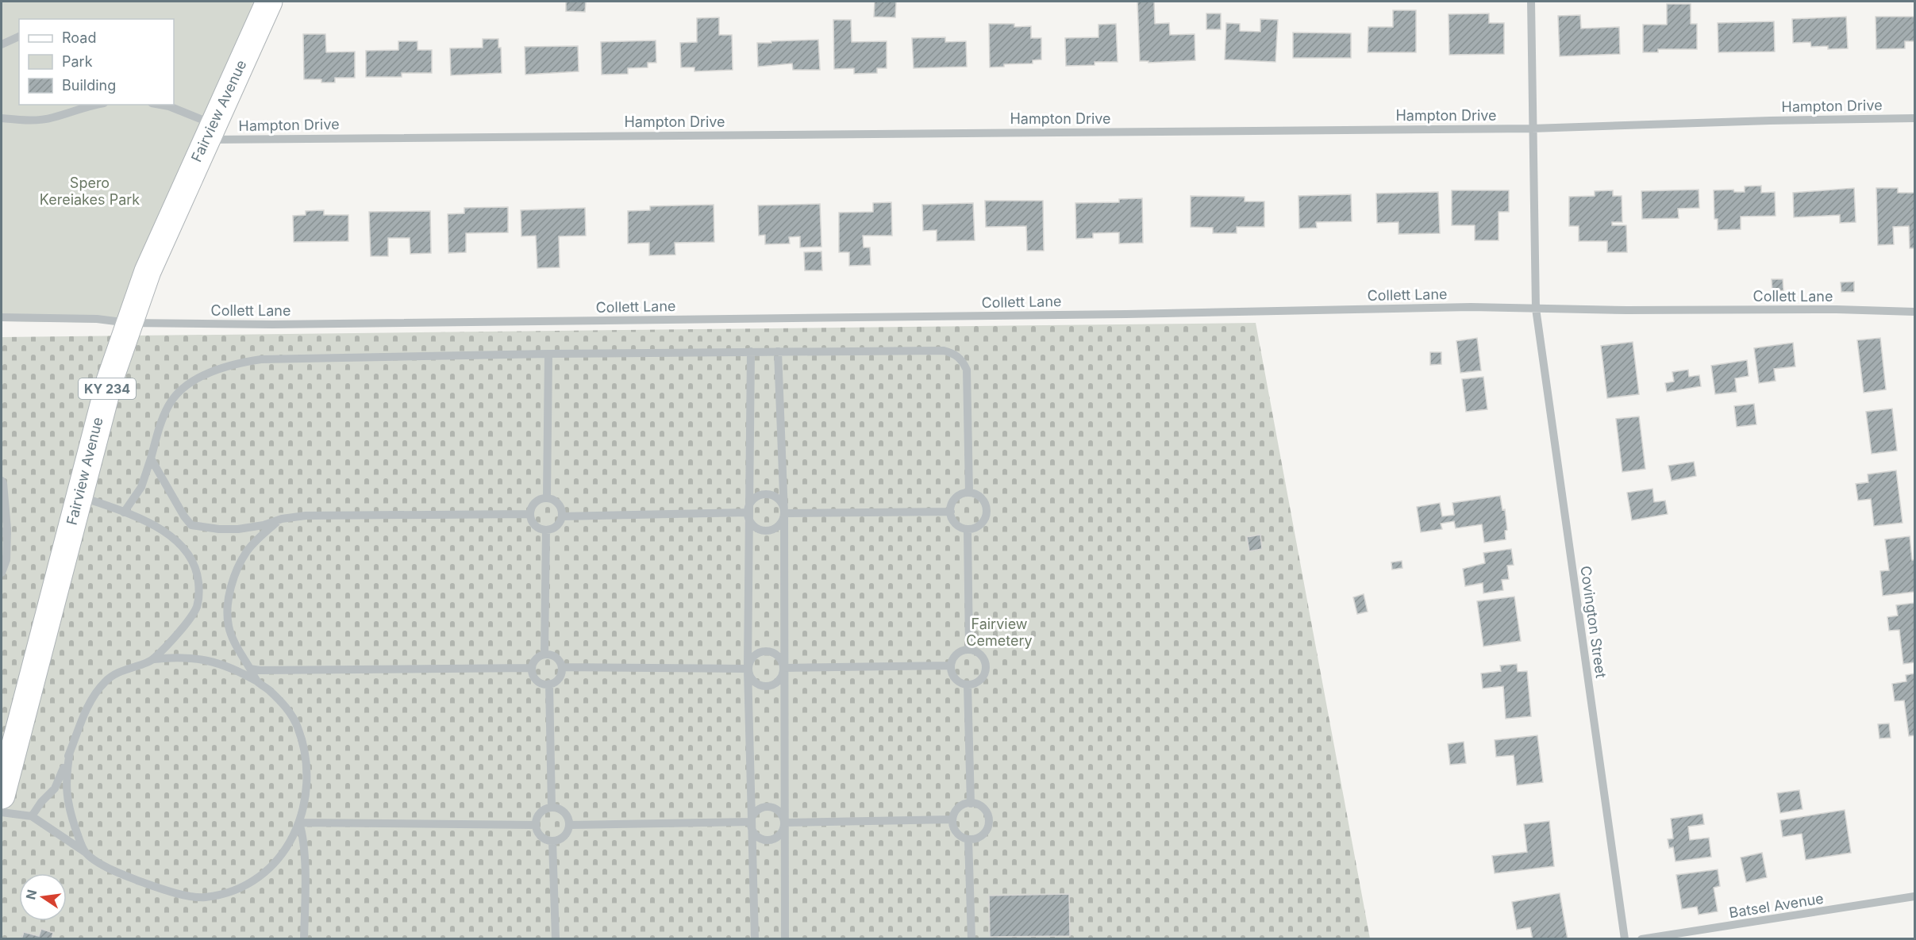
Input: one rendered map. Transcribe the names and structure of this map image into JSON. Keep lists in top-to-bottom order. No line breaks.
{"streets":{"main road":["Fairview Avenue","KY 234"],"street":["Hampton Drive","Collett Lane","Covington Street","Batsel Avenue"]},"crossings":[["Hampton Drive","Fairview Avenue"],["Hampton Drive","Covington Street"],["Fairview Avenue","Collett Lane"],["Collett Lane","Covington Street"]],"parks":["Spero Kereiakes Park","Fairview Cemetery"],"legend":["Road","Park","Building"],"north":"left"}
